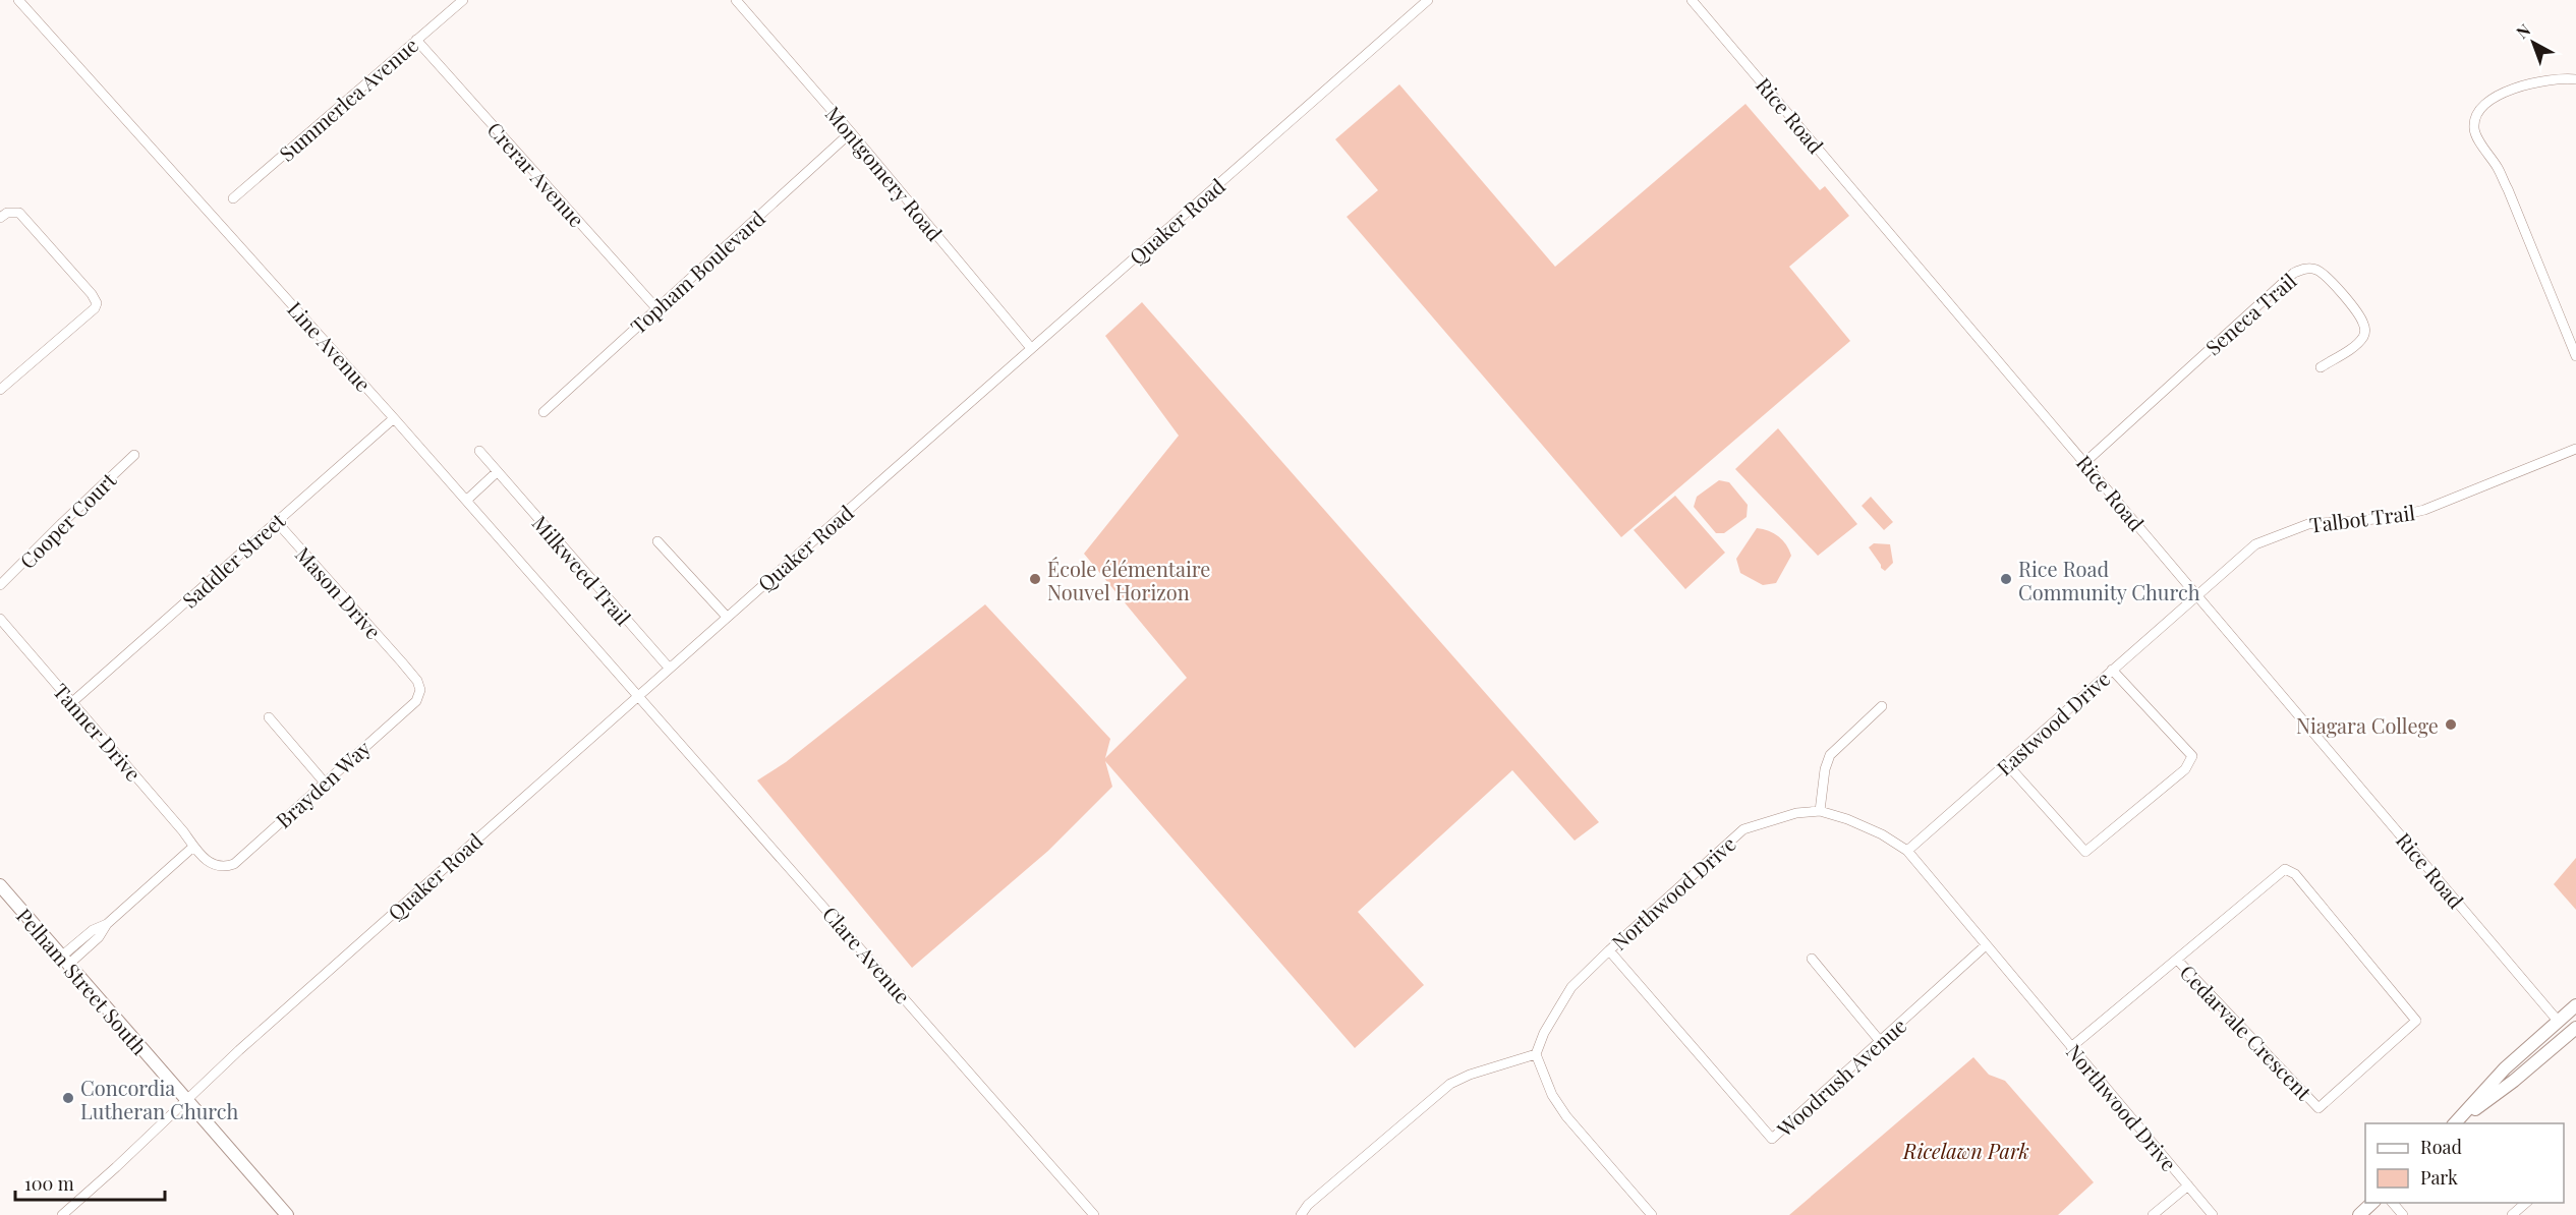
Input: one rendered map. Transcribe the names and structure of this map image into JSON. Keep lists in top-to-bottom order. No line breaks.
{"streets":{"main road":["Rice Road","Pelham Street South"],"street":["Summerlea Avenue","Montgomery Road","Crerar Avenue","Quaker Road","Topham Boulevard","Seneca Trail","Line Avenue","Talbot Trail","Cooper Court","Saddler Street","Milkweed Trail","Mason Drive","Eastwood Drive","Tanner Drive","Brayden Way","Northwood Drive","Clare Avenue","Cedarvale Crescent","Woodrush Avenue"]},"crossings":[["Summerlea Avenue","Crerar Avenue"],["Rice Road","Seneca Trail"],["Rice Road","Talbot Trail"],["Rice Road","Eastwood Drive"],["Montgomery Road","Quaker Road"],["Montgomery Road","Topham Boulevard"],["Crerar Avenue","Topham Boulevard"],["Quaker Road","Line Avenue"],["Quaker Road","Milkweed Trail"],["Quaker Road","Clare Avenue"],["Quaker Road","Pelham Street South"],["Line Avenue","Saddler Street"],["Line Avenue","Clare Avenue"],["Talbot Trail","Eastwood Drive"],["Saddler Street","Mason Drive"],["Saddler Street","Tanner Drive"],["Mason Drive","Brayden Way"],["Eastwood Drive","Northwood Drive"],["Tanner Drive","Brayden Way"],["Northwood Drive","Cedarvale Crescent"],["Northwood Drive","Woodrush Avenue"]],"parks":["Ricelawn Park"],"places":["École élémentaire Nouvel Horizon","Rice Road Community Church","Niagara College","Concordia Lutheran Church"],"legend":["Road","Park"],"scale_bar":"100 m","north":"top left"}
